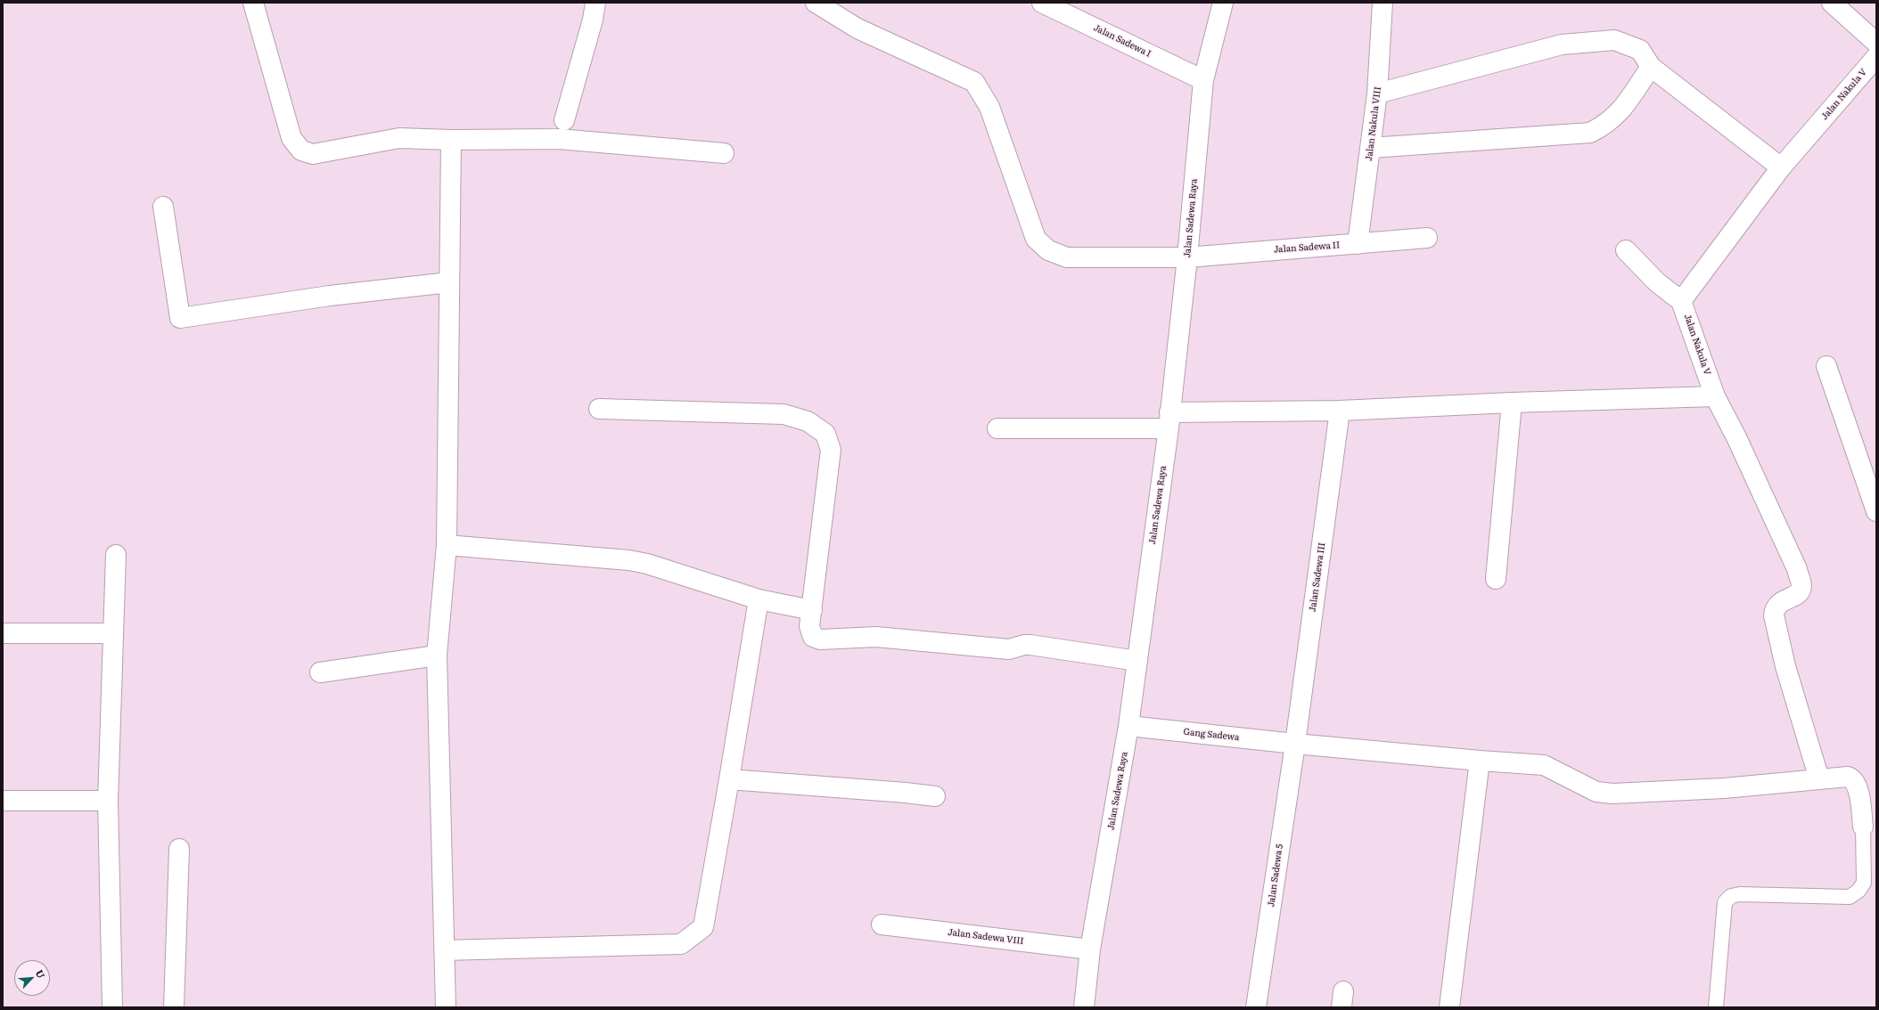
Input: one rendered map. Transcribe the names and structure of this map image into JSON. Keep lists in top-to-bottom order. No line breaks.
{"streets":{"street":["Jalan Sadewa I","Jalan Nakula V","Jalan Nakula VIII","Jalan Sadewa Raya","Jalan Sadewa II","Jalan Sadewa III","Gang Sadewa","Jalan Sadewa 5","Jalan Sadewa VIII"]},"crossings":[["Jalan Sadewa I","Jalan Sadewa Raya"],["Jalan Nakula V","Gang Sadewa"],["Jalan Nakula VIII","Jalan Sadewa II"],["Jalan Sadewa Raya","Jalan Sadewa II"],["Jalan Sadewa Raya","Gang Sadewa"],["Jalan Sadewa Raya","Jalan Sadewa VIII"],["Jalan Sadewa III","Gang Sadewa"],["Jalan Sadewa III","Jalan Sadewa 5"],["Gang Sadewa","Jalan Sadewa 5"]],"north":"top right"}
